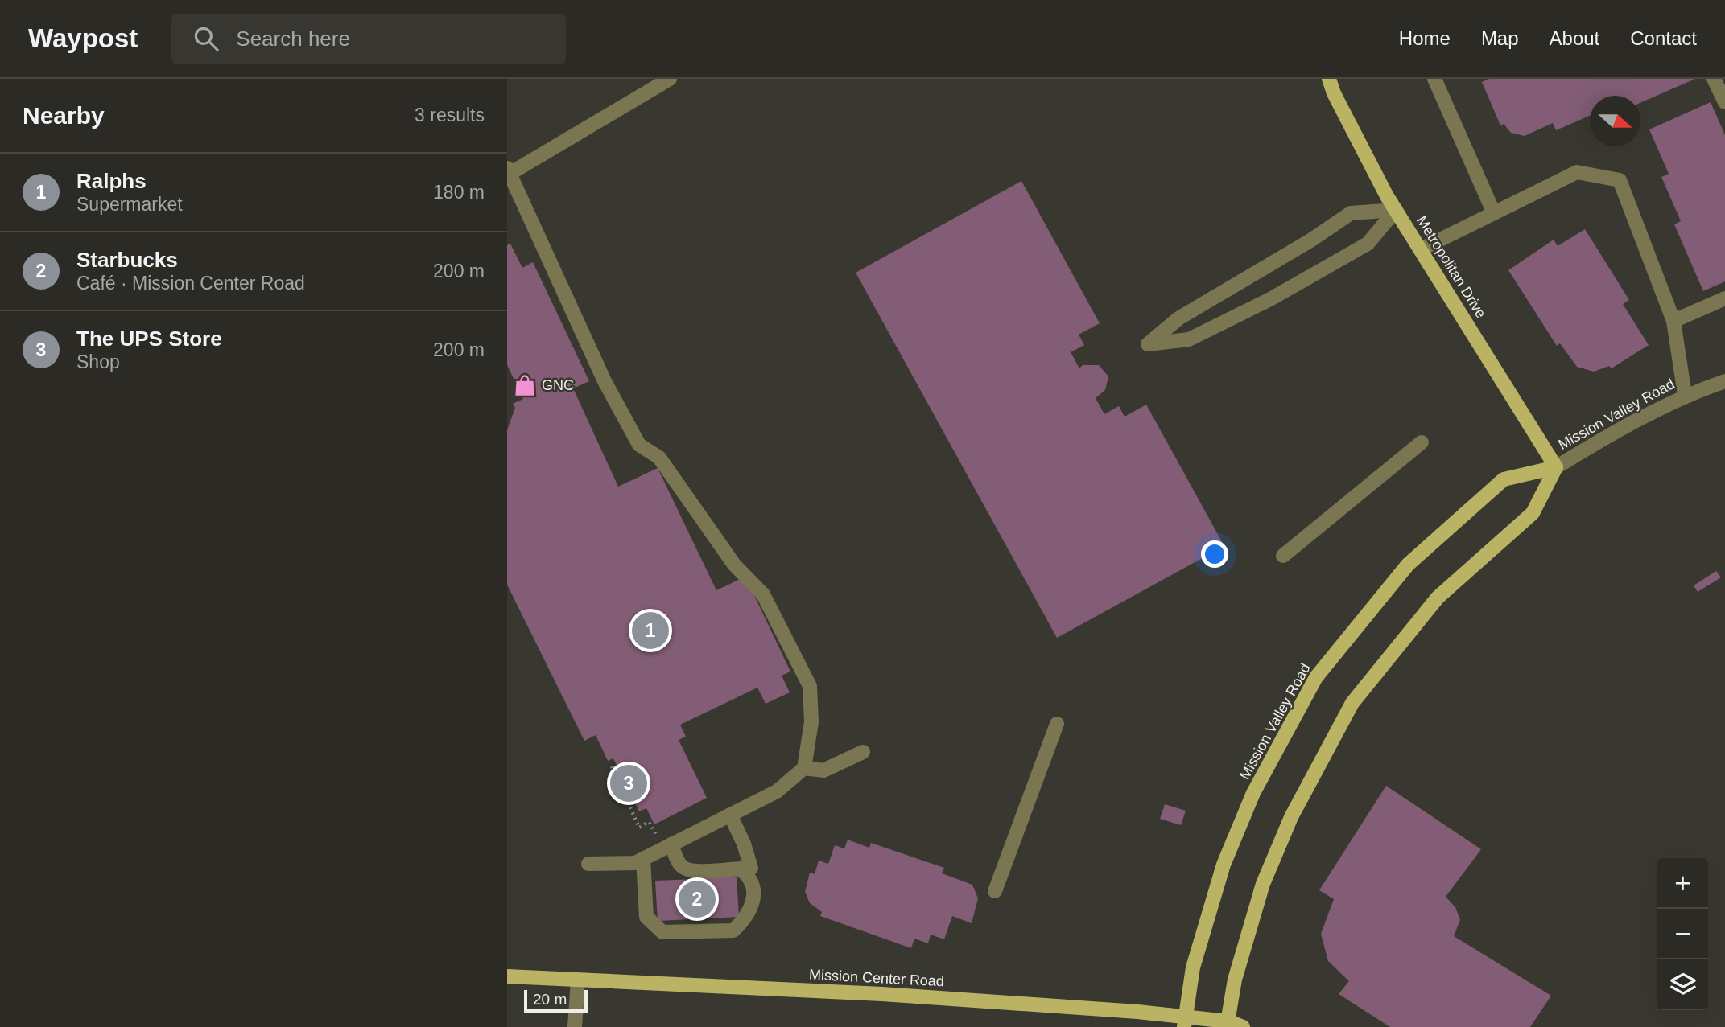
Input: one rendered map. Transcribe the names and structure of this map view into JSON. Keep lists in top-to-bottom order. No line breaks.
{"streets":{"main road":["Metropolitan Drive","Mission Valley Road","Mission Center Road"]},"crossings":[["Metropolitan Drive","Mission Valley Road"],["Mission Valley Road","Mission Center Road"]],"places":{"shop":["GNC"]},"scale_bar":"20 m","north":"right","page":{"header":"Waypost","search":"Search here","nav":["Home","Map","About","Contact"],"heading":["Nearby","3 results"],"list":[{"mark":"1","name":"Ralphs","note":"Supermarket","value":"180 m"},{"mark":"2","name":"Starbucks","note":"Café · Mission Center Road","value":"200 m"},{"mark":"3","name":"The UPS Store","note":"Shop","value":"200 m"}],"pins":["1","3","2"],"map_buttons":["+","−"],"scale":"20 m"}}
